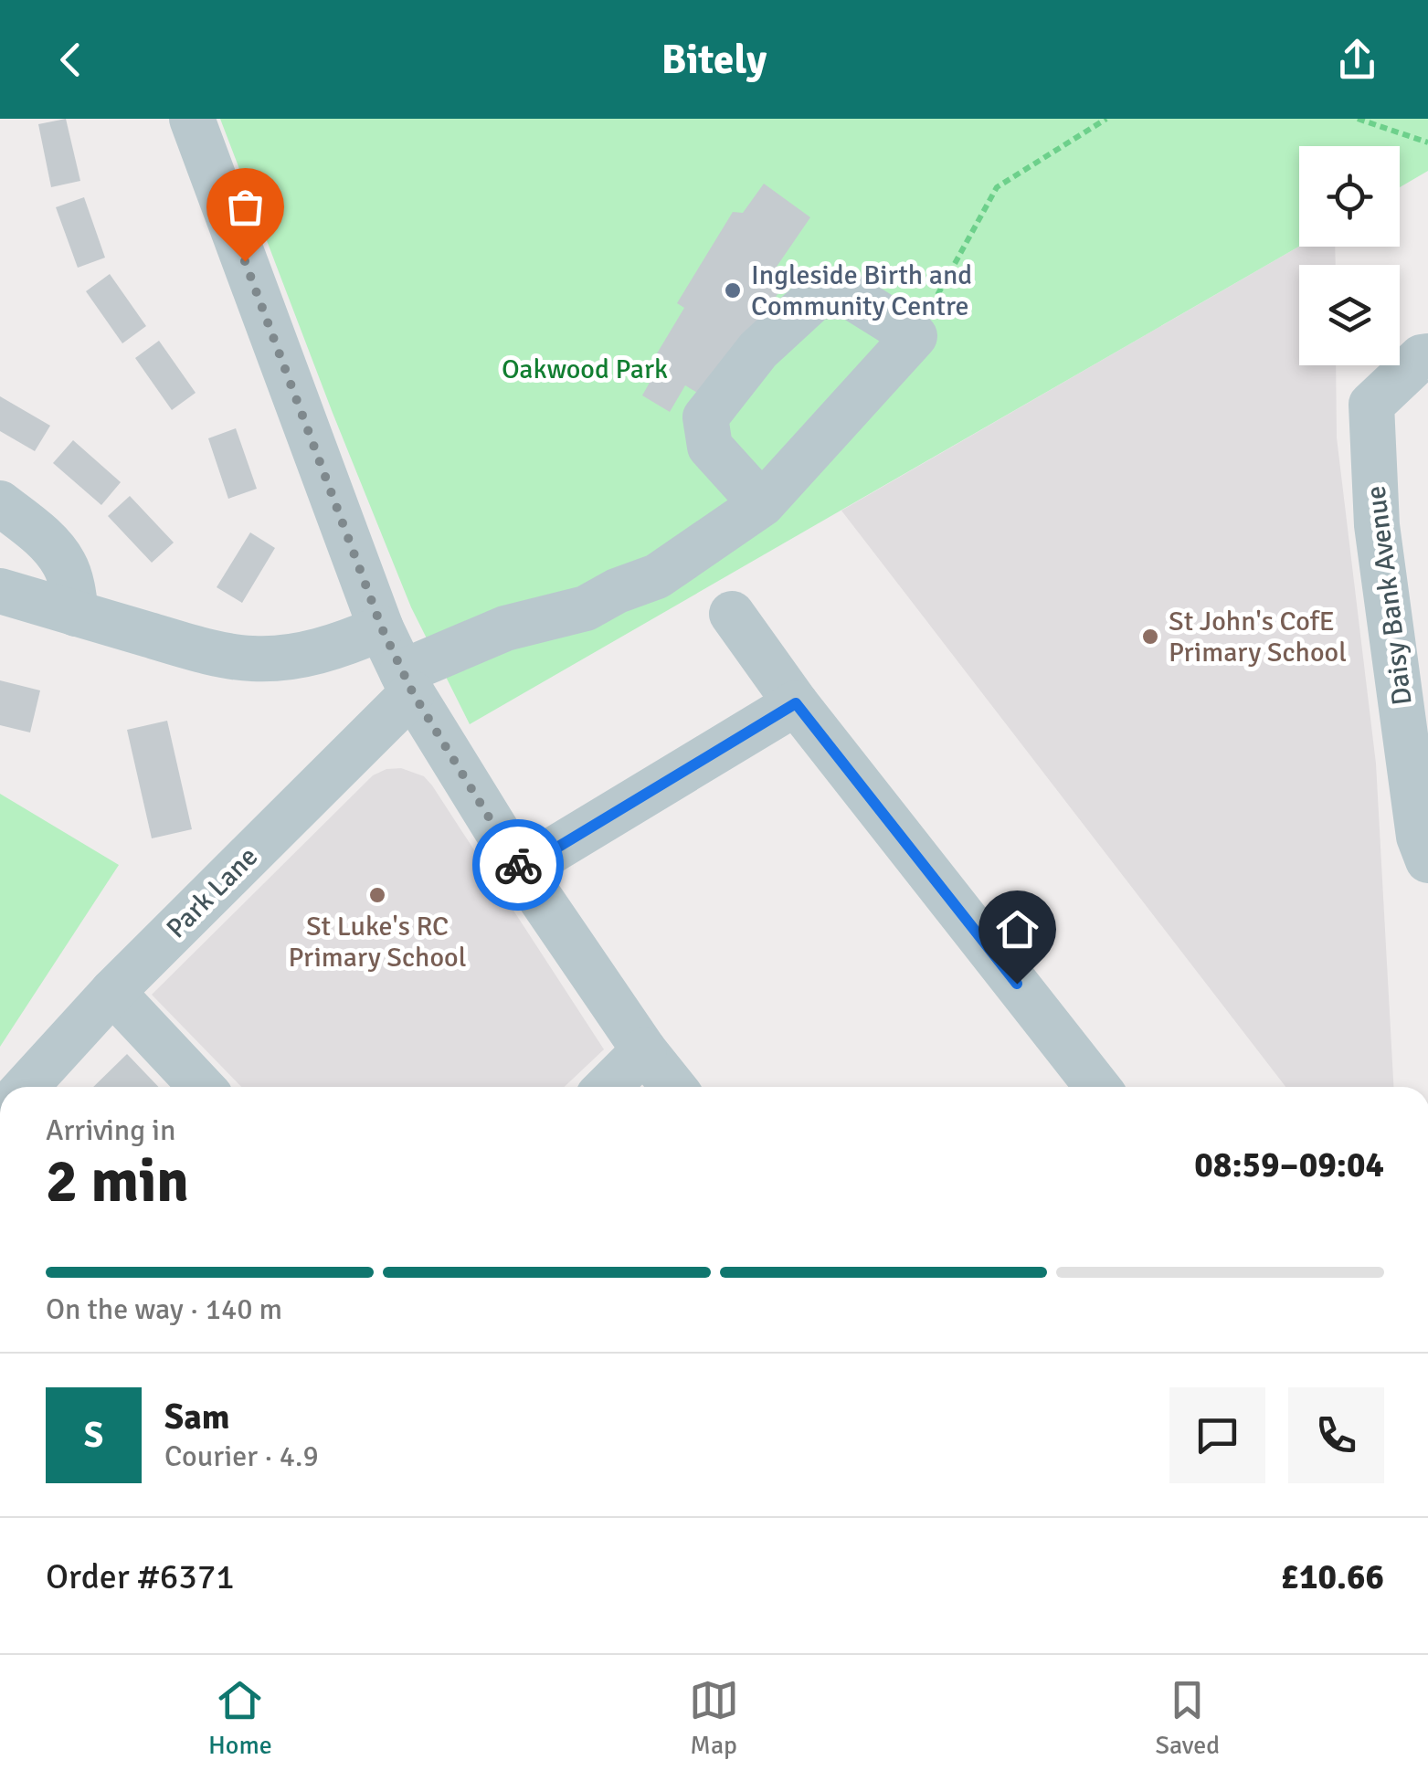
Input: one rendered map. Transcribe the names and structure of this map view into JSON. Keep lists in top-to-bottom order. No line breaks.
{"streets":{"street":["Daisy Bank Avenue","Park Lane"]},"parks":["Oakwood Park"],"places":["Ingleside Birth and Community Centre","St John's CofE Primary School","St Luke's RC Primary School"],"page":{"header":"Bitely","heading":["2 min","Arriving in","08:59–09:04"],"panel":["Sam","Courier · 4.9","Order #6371","£10.66"],"bar":"On the way · 140 m","round":"S","tabs":["Home","Map","Saved"]}}
